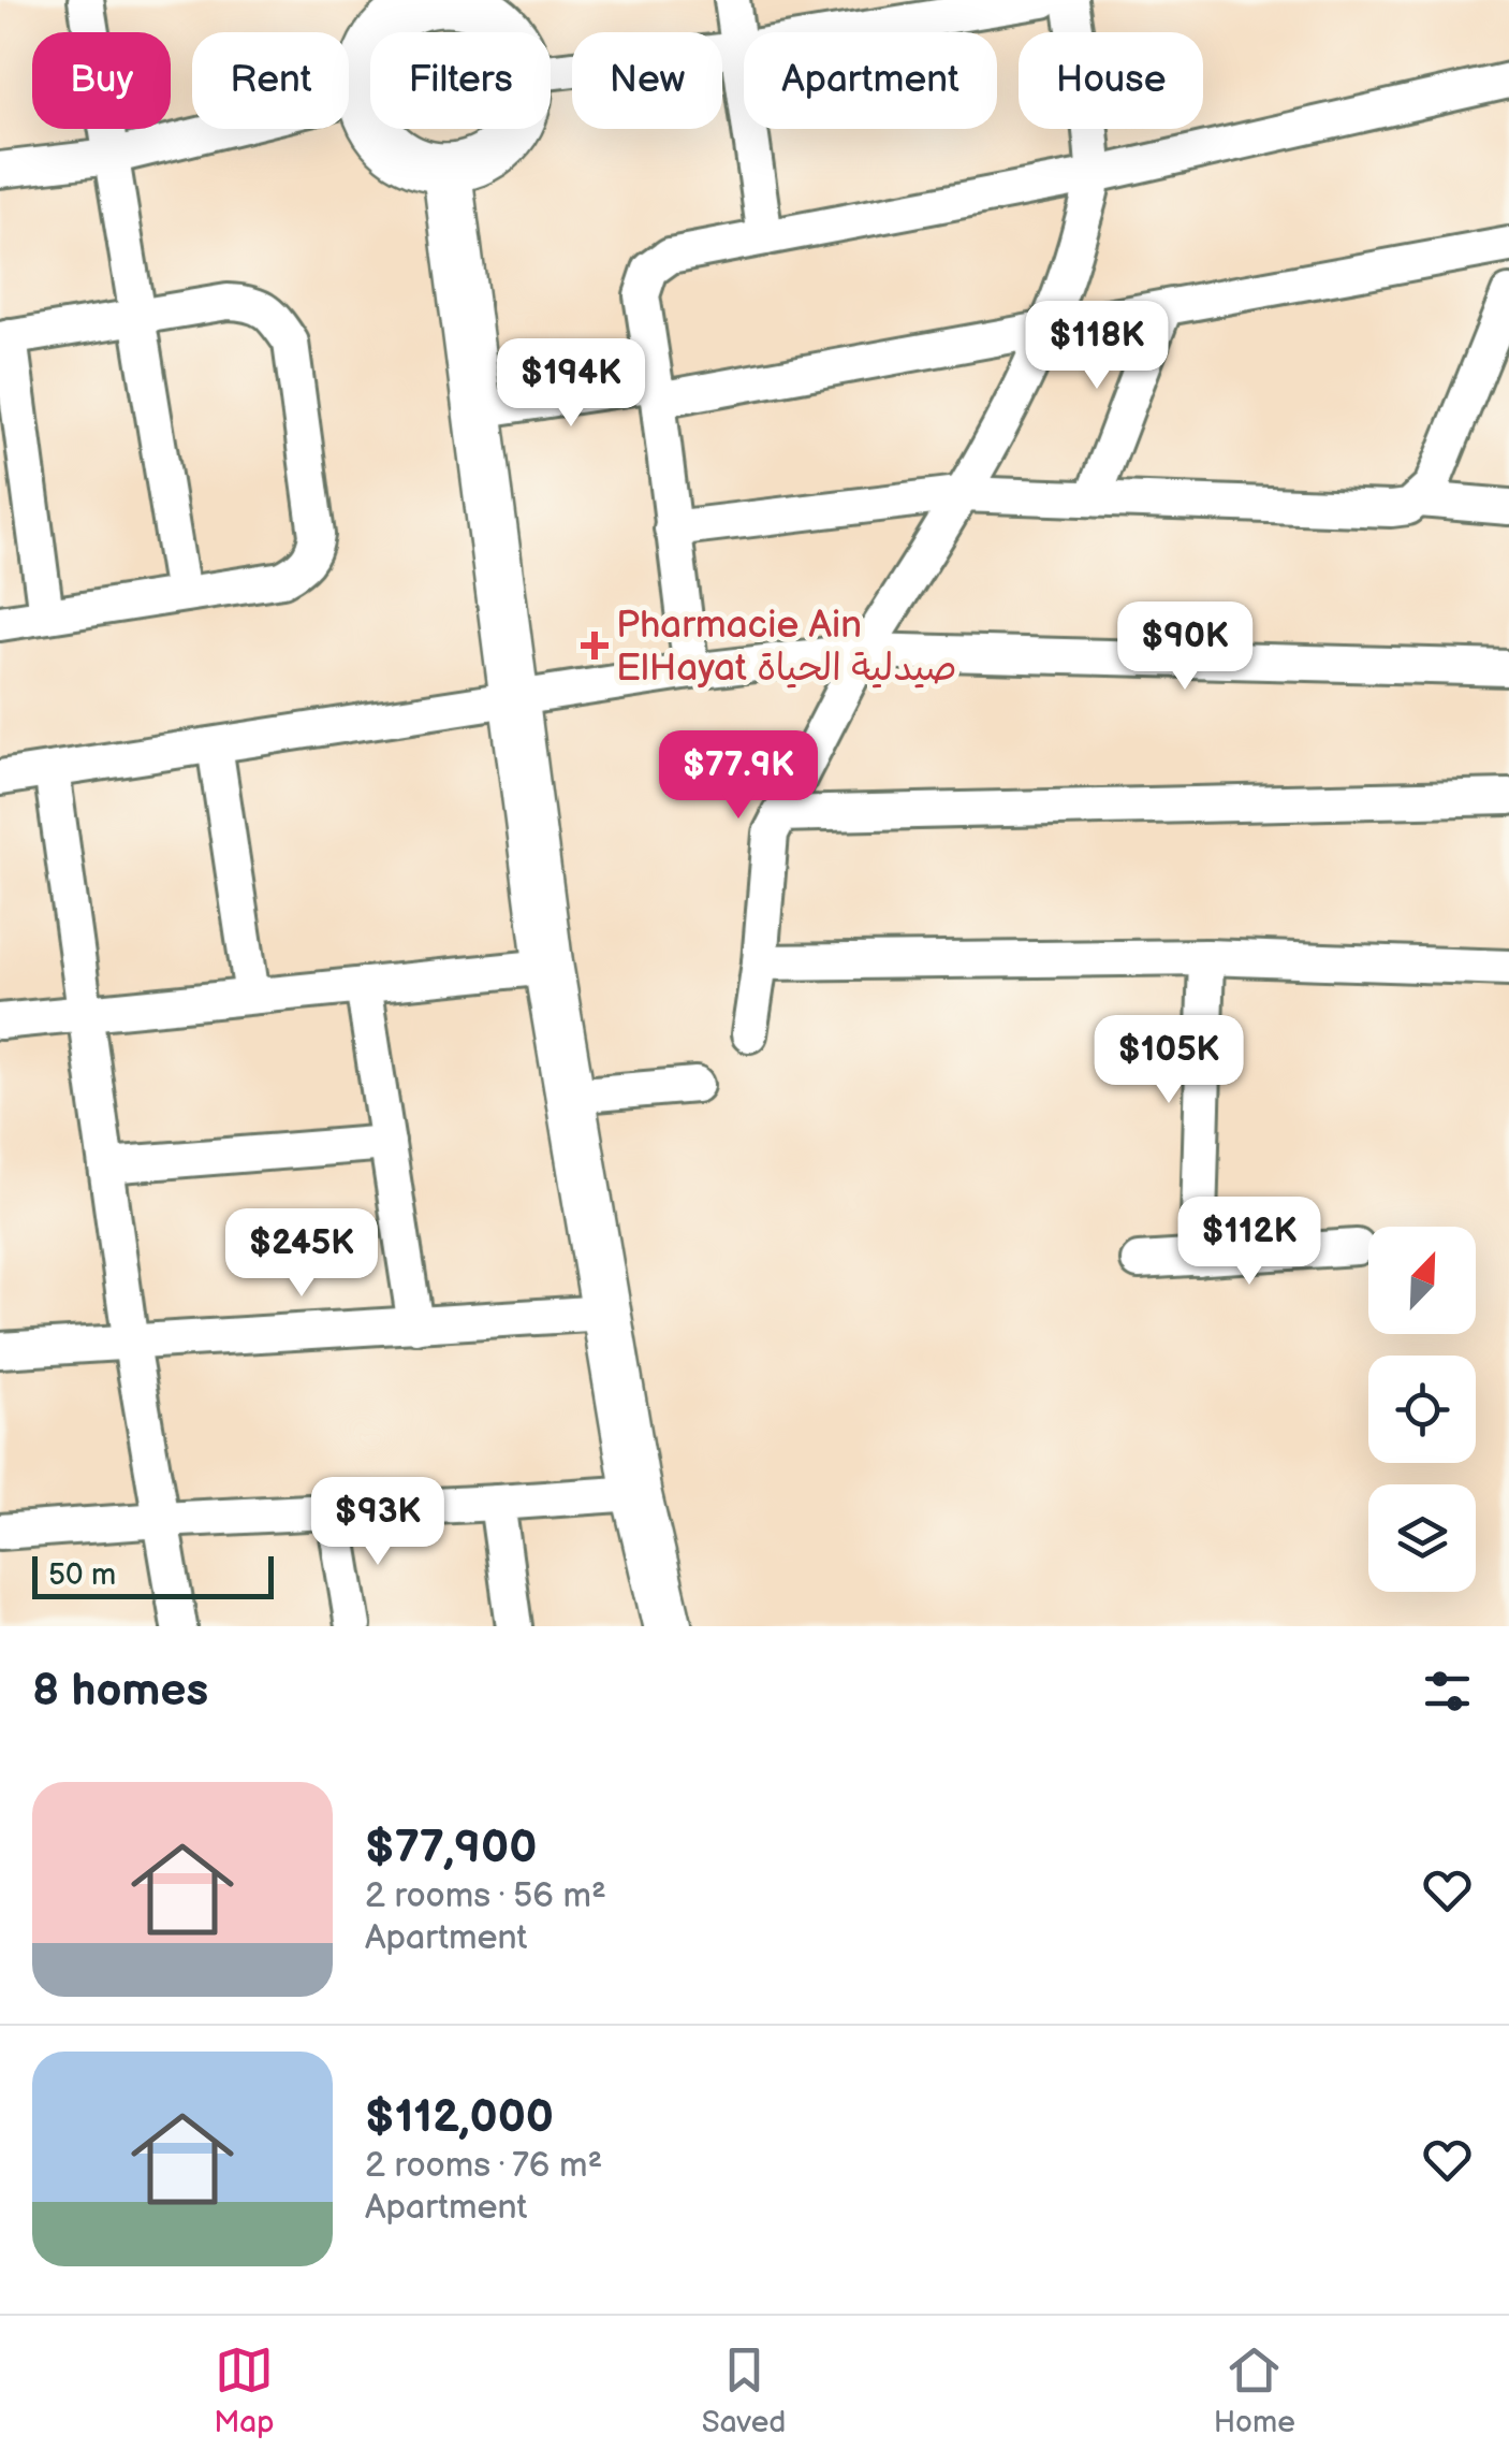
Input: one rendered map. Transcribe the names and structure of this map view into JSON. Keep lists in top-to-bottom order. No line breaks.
{"places":{"health":["Pharmacie Ain ElHayat صيدلية الحياة"]},"scale_bar":"50 m","north":"top right","page":{"chip":["Buy","Rent","Filters","New","Apartment","House"],"price":["$118K","$194K","$90K","$77.9K","$105K","$112K","$245K","$93K"],"scale":"50 m","heading":"8 homes","list":[{"name":"$77,900","note":"2 rooms · 56 m² · Apartment"},{"name":"$112,000","note":"2 rooms · 76 m² · Apartment"}],"tabs":["Map","Saved","Home"]}}
